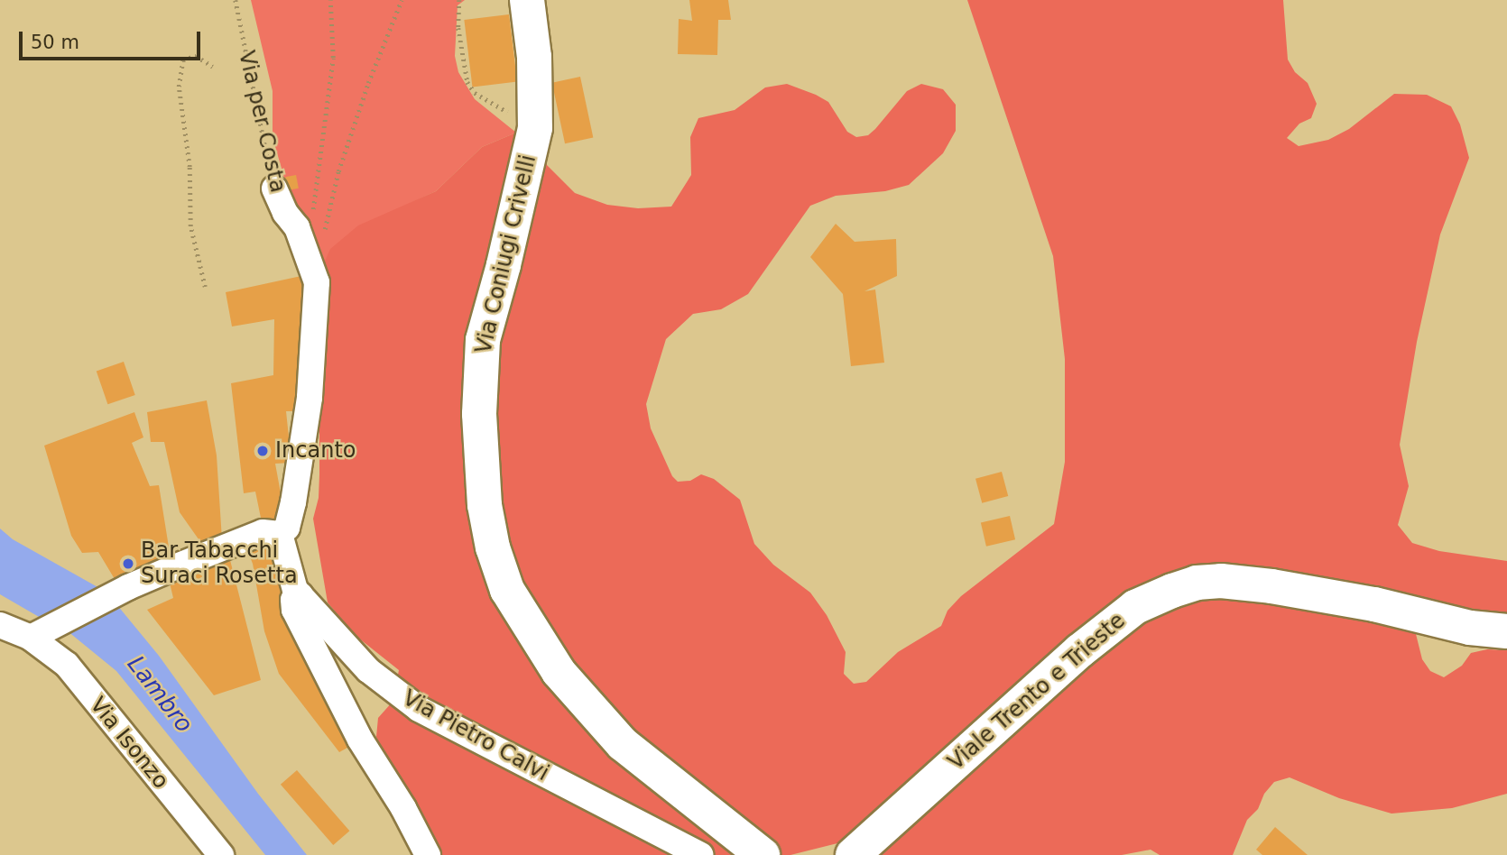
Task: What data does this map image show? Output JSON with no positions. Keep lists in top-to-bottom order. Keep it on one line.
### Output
{"streets":{"street":["Via per Costa","Via Coniugi Crivelli","Viale Trento e Trieste","Via Pietro Calvi","Via Isonzo"]},"crossings":[["Via per Costa","Via Pietro Calvi"]],"water":["Lambro"],"places":["Incanto","Bar Tabacchi Suraci Rosetta"],"scale_bar":"50 m"}
